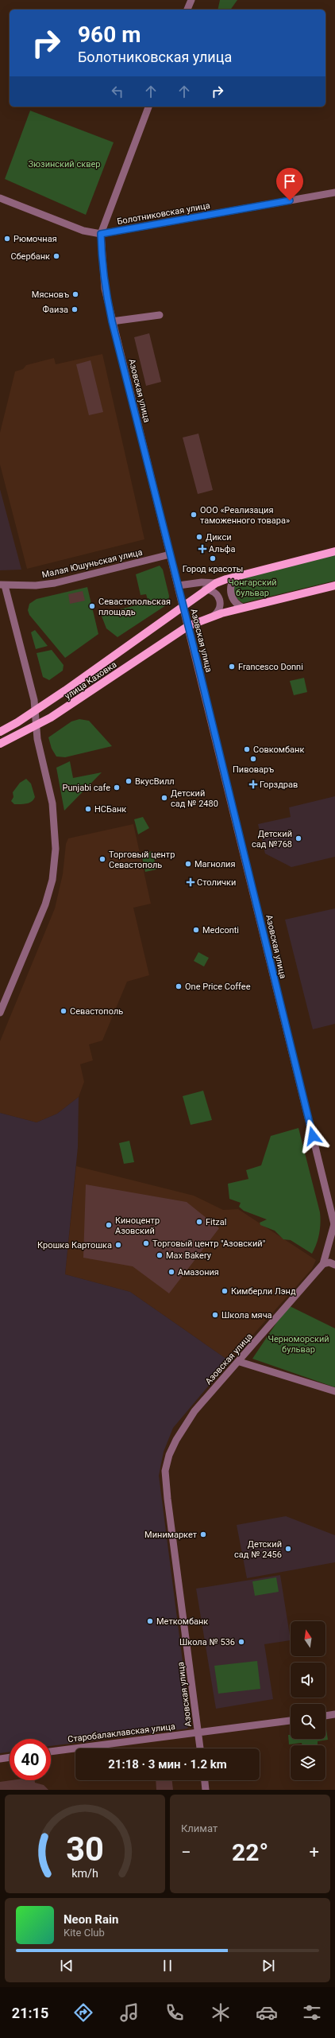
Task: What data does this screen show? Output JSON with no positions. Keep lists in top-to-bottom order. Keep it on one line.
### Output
{"streets":{"main road":["улица Каховка"],"street":["Болотниковская улица","Азовская улица","Малая Юшуньская улица","Старобалаклавская улица"]},"crossings":[["Болотниковская улица","Азовская улица"],["Азовская улица","Малая Юшуньская улица"],["Азовская улица","улица Каховка"],["Азовская улица","Старобалаклавская улица"]],"parks":["Зюзинский сквер","Чонгарский бульвар","Черноморский бульвар"],"places":{"other":["Рюмочная","Сбербанк","Мясновъ","Фаиза","ООО «Реализация таможенного товара»","Дикси","Город красоты","Севастопольская площадь","Francesco Donni","Совкомбанк","Пивоваръ","ВкусВилл","Punjabi cafe","Детский сад № 2480","НСБанк","Детский сад №768","Торговый центр Севастополь","Магнолия","Medconti","One Price Coffee","Севастополь","Fitzal","Киноцентр Азовский","Торговый центр \"Азовский\"","Крошка Картошка","Max Bakery","Амазония","Кимберли Лэнд","Школа мяча","Минимаркет","Детский сад № 2456","Меткомбанк","Школа № 536"],"health":["Альфа","Горздрав","Столички"]},"north":"top","page":{"turn":["960 m","Болотниковская улица"],"limit":"40","trip":"21:18 · 3 мин · 1.2 km","tile":"Климат","heat":["−","22°","+"],"song":["Neon Rain","Kite Club"],"tabs":"21:15","gauge":["30","km/h"]}}
